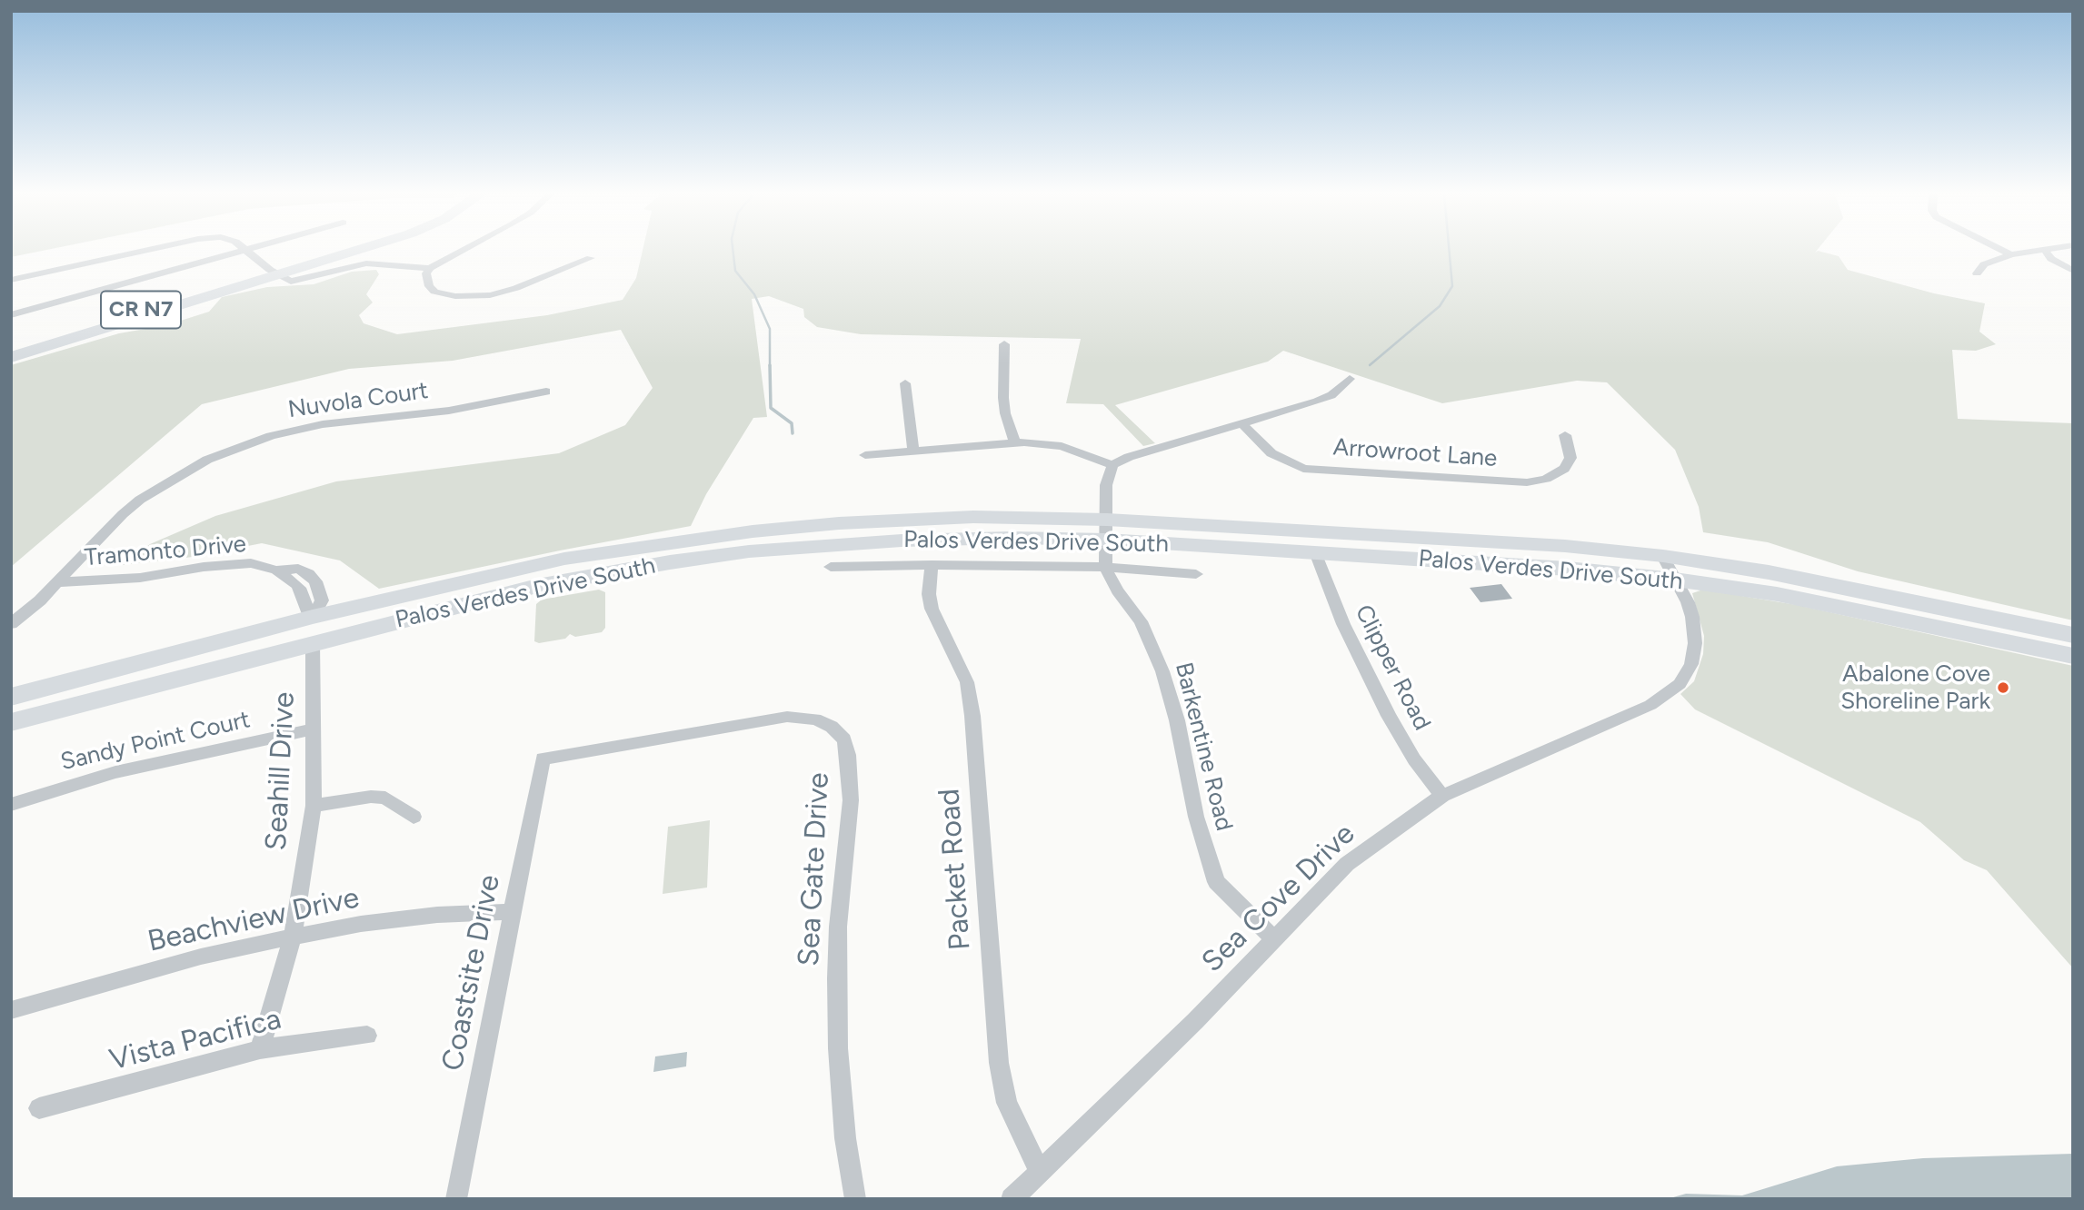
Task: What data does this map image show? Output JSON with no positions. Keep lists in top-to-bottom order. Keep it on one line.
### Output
{"streets":{"main road":["CR N7","Palos Verdes Drive South"],"street":["Nuvola Court","Arrowroot Lane","Tramonto Drive","Clipper Road","Sandy Point Court","Barkentine Road","Seahill Drive","Sea Gate Drive","Packet Road","Sea Cove Drive","Beachview Drive","Coastsite Drive","Vista Pacifica"]},"crossings":[["Nuvola Court","Tramonto Drive"],["Palos Verdes Drive South","Tramonto Drive"],["Palos Verdes Drive South","Clipper Road"],["Palos Verdes Drive South","Barkentine Road"],["Palos Verdes Drive South","Seahill Drive"],["Palos Verdes Drive South","Packet Road"],["Palos Verdes Drive South","Sea Cove Drive"],["Clipper Road","Sea Cove Drive"],["Sandy Point Court","Seahill Drive"],["Barkentine Road","Sea Cove Drive"],["Seahill Drive","Beachview Drive"],["Seahill Drive","Vista Pacifica"],["Sea Gate Drive","Coastsite Drive"],["Packet Road","Sea Cove Drive"],["Beachview Drive","Coastsite Drive"]],"places":["Abalone Cove Shoreline Park"]}
